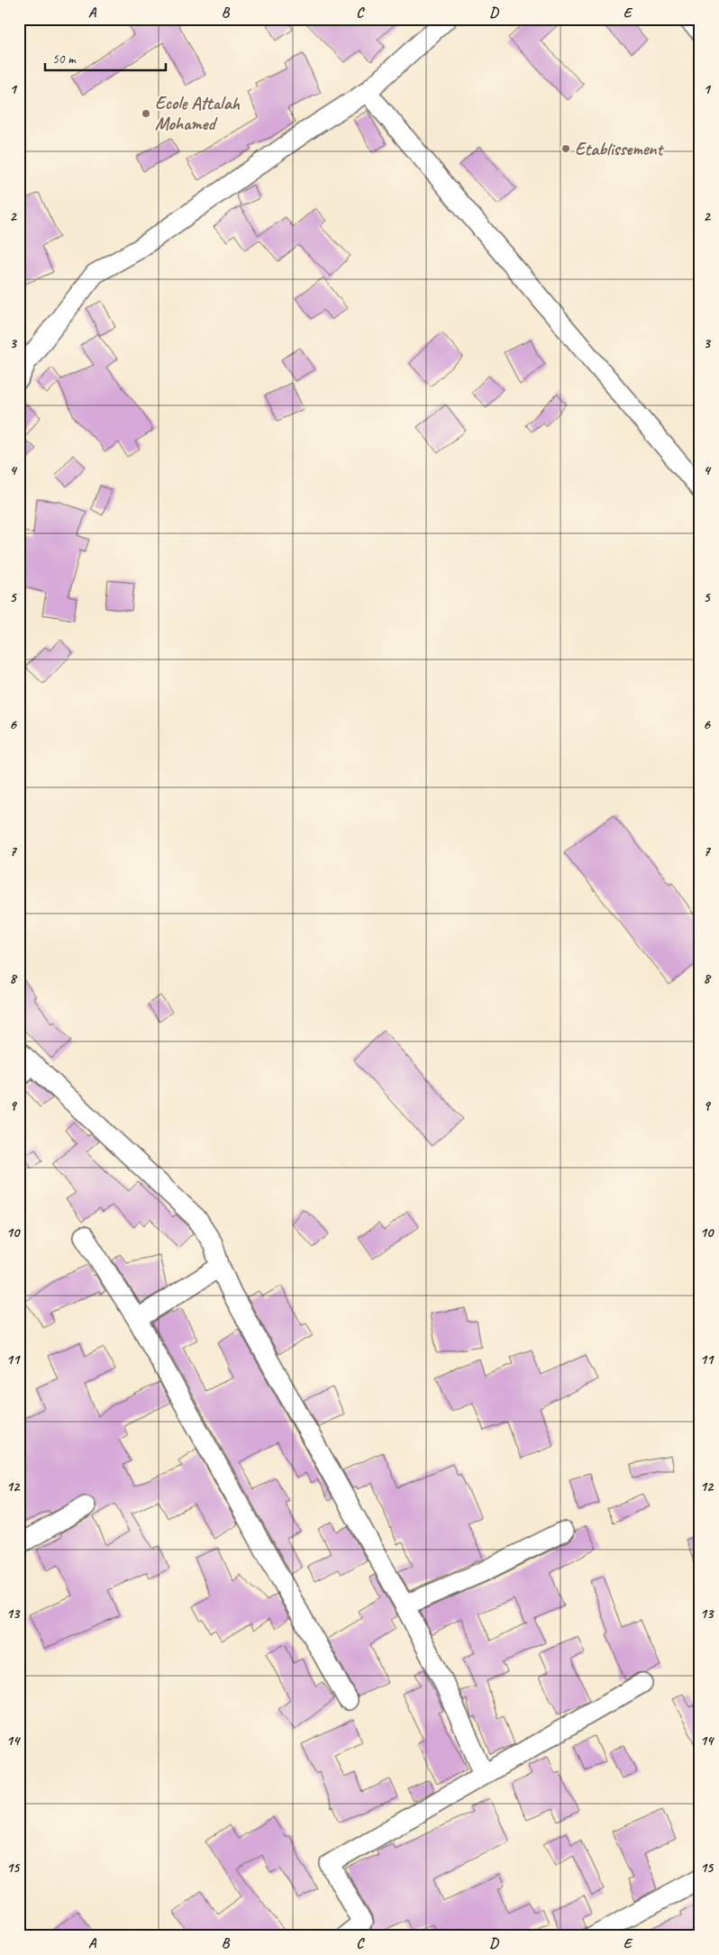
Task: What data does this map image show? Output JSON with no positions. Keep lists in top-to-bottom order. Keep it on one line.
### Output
{"places":["Ecole Attalah Mohamed","Etablissement"],"scale_bar":"50 m","grid":{"columns":["A","B","C","D","E"],"rows":["1","2","3","4","5","6","7","8","9","10","11","12","13","14","15"]}}
